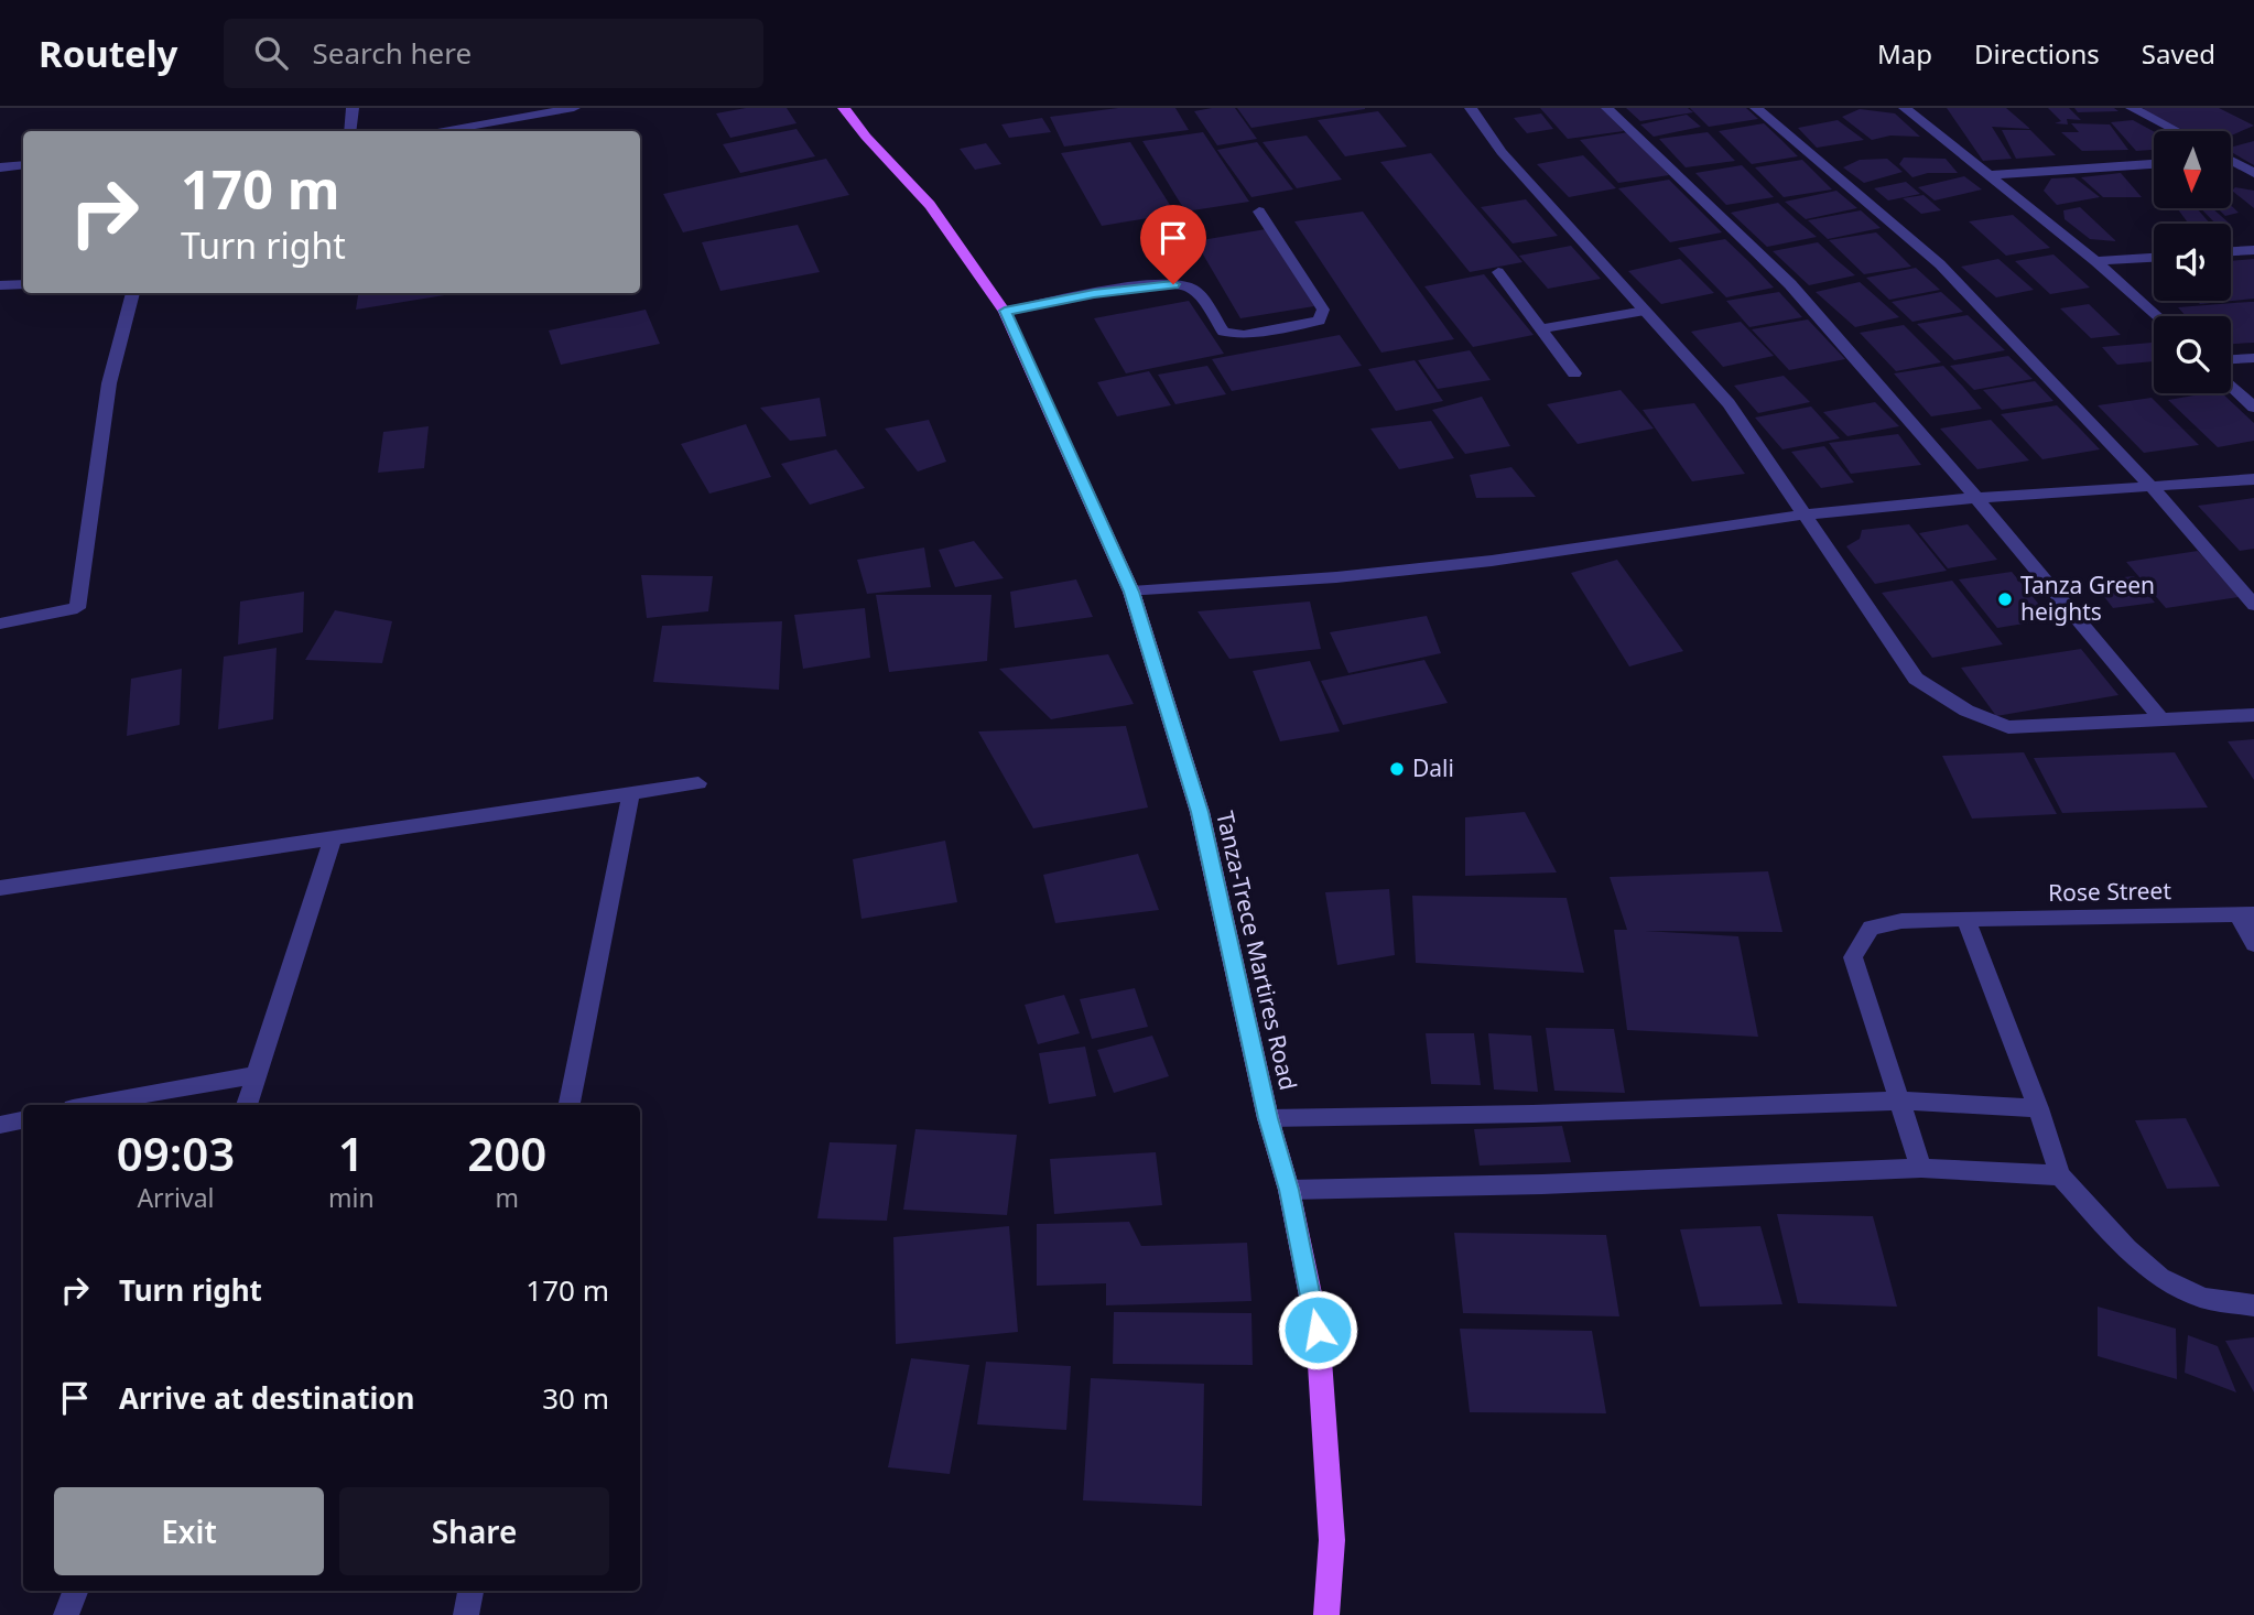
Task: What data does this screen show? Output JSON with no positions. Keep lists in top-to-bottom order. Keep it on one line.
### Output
{"streets":{"main road":["Tanza-Trece Martires Road"],"street":["Rose Street"]},"places":["Tanza Green heights","Dali"],"north":"bottom","page":{"header":"Routely","search":"Search here","nav":["Map","Directions","Saved"],"turn":["170 m","Turn right"],"eta":["09:03","Arrival","1","min","200","m"],"list":[{"name":"Turn right","value":"170 m"},{"name":"Arrive at destination","value":"30 m"}],"buttons":["Exit","Share"]}}
